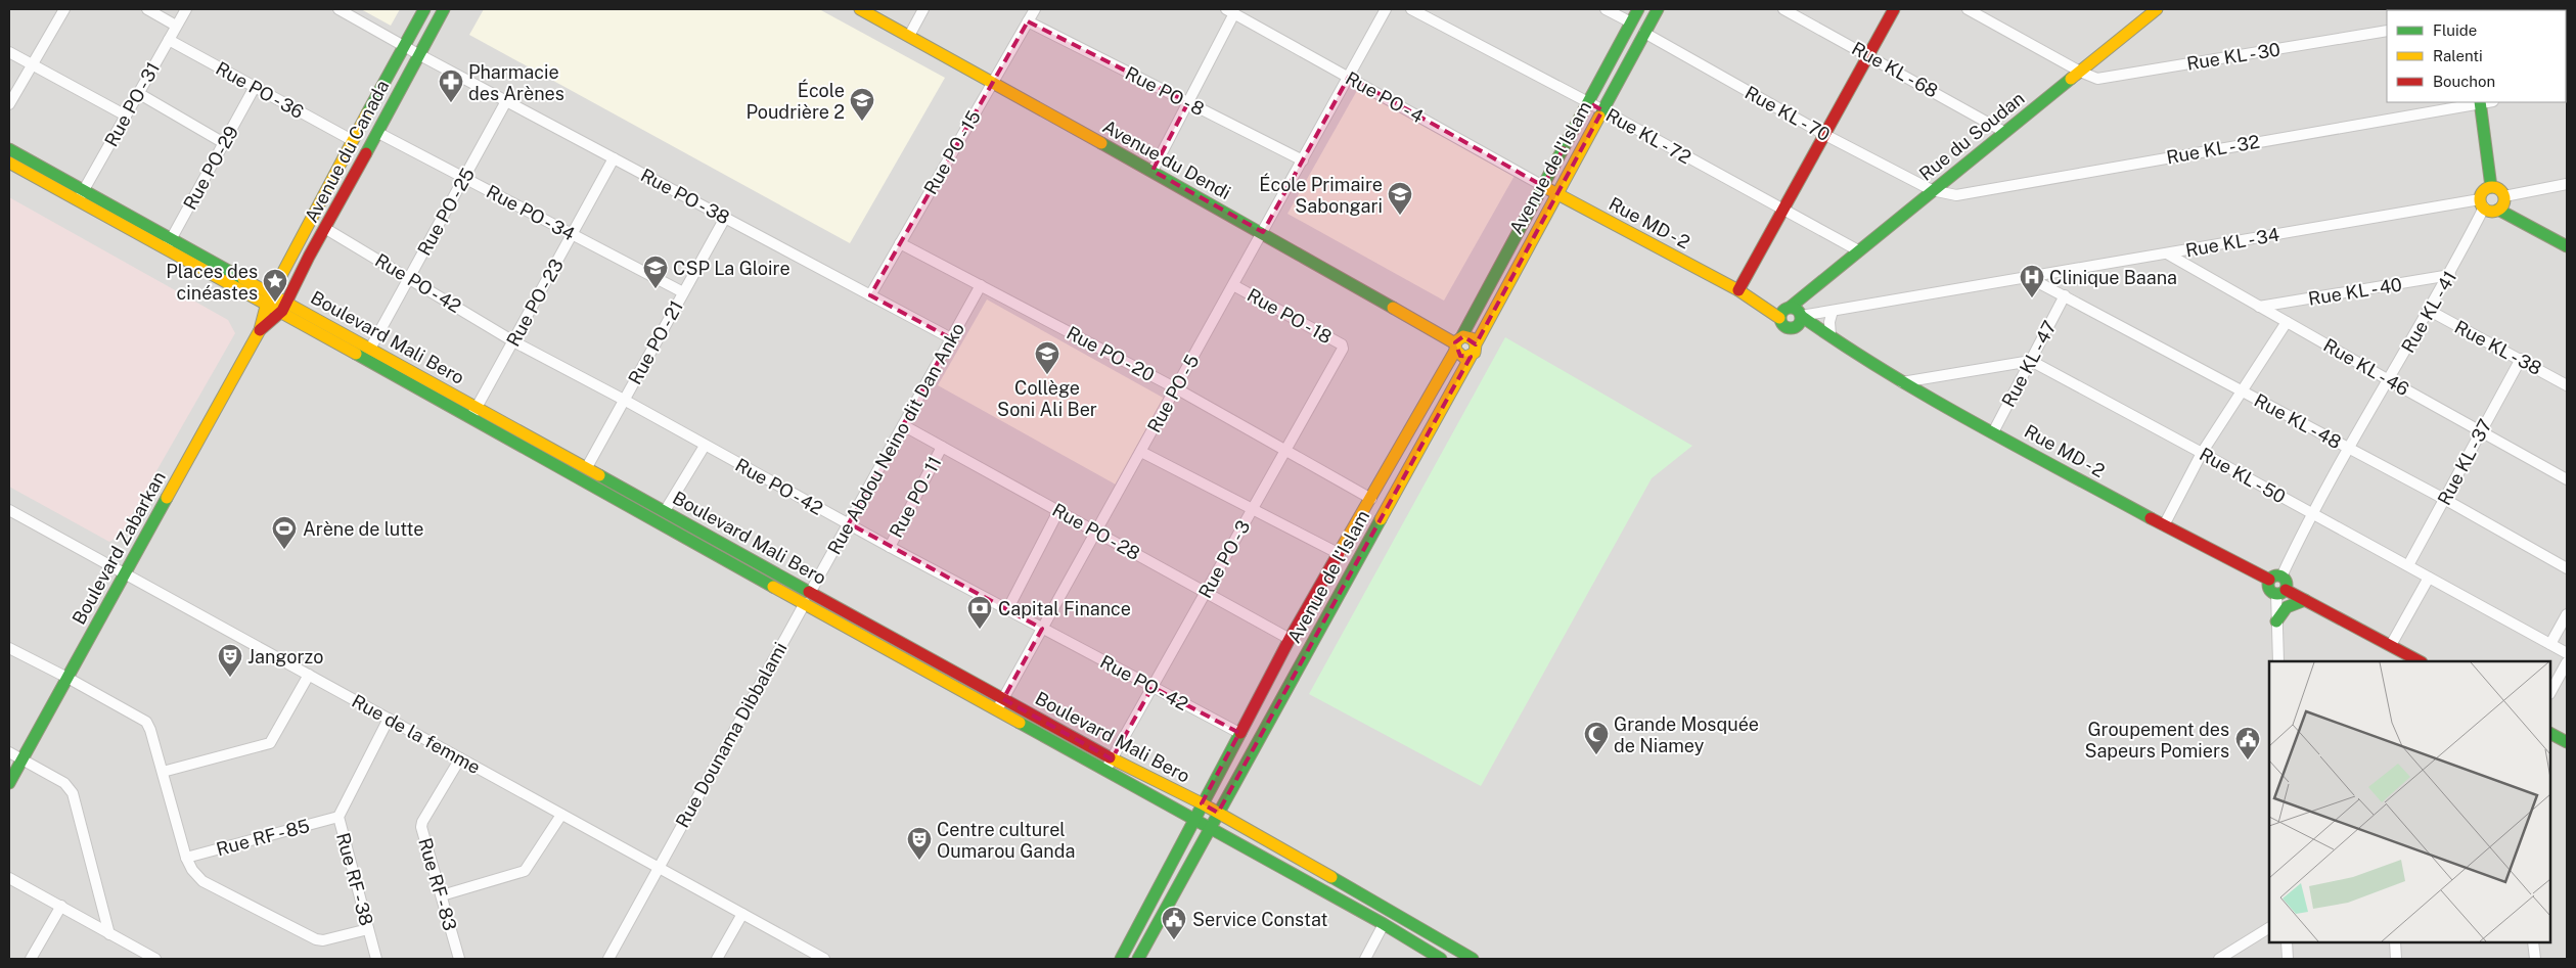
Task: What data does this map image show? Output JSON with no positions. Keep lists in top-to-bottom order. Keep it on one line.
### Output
{"streets":{"main road":["Rue du Soudan","Avenue du Canada","Avenue du Dendi","Avenue de l'Islam","Rue MD - 2","Boulevard Mali Bero","Boulevard Zabarkan"],"street":["Rue KL - 30","Rue KL - 68","Rue PO - 36","Rue PO - 8","Rue PO - 4","Rue PO - 31","Rue KL - 70","Rue KL - 72","Rue KL - 32","Rue PO - 15","Rue PO-29","Rue PO - 38","Rue PO - 25","Rue PO - 34","Rue KL - 34","Rue PO - 42","Rue KL - 40","Rue PO - 23","Rue KL - 41","Rue PO - 18","Rue PO - 21","Rue KL - 38","Rue PO - 20","Rue KL - 47","Rue KL - 46","Rue PO - 5","Rue KL - 48","Rue Abdou Neino dit Dan Anko","Rue KL - 37","Rue KL - 50","Rue PO - 11","Rue PO - 28","Rue PO - 3","Rue de la femme","Rue Dounama Dibbalami","Rue RF - 85","Rue RF - 38","Rue RF - 83"]},"crossings":[["Rue KL - 30","Rue du Soudan"],["Rue KL - 68","Rue du Soudan"],["Rue PO - 36","Rue PO - 31"],["Rue PO - 36","Avenue du Canada"],["Rue PO - 36","Rue PO-29"],["Rue PO - 8","Rue PO - 15"],["Rue PO - 8","Rue PO - 5"],["Rue PO - 4","Avenue de l'Islam"],["Rue PO - 4","Rue MD - 2"],["Rue PO - 4","Rue PO - 5"],["Rue PO - 31","Boulevard Mali Bero"],["Rue KL - 70","Rue du Soudan"],["Rue KL - 70","Rue KL - 32"],["Rue KL - 70","Avenue de l'Islam"],["Rue KL - 72","Rue du Soudan"],["Rue KL - 72","Avenue de l'Islam"],["Rue du Soudan","Rue KL - 32"],["Rue du Soudan","Rue MD - 2"],["Rue du Soudan","Rue KL - 34"],["Avenue du Canada","Rue PO - 38"],["Avenue du Canada","Rue PO - 34"],["Avenue du Canada","Rue PO - 42"],["Avenue du Canada","Boulevard Mali Bero"],["Avenue du Canada","Boulevard Zabarkan"],["Rue PO - 15","Avenue du Dendi"],["Rue PO - 15","Rue PO - 38"],["Rue PO - 15","Rue PO - 20"],["Avenue du Dendi","Avenue de l'Islam"],["Avenue du Dendi","Rue PO - 5"],["Rue PO-29","Boulevard Mali Bero"],["Avenue de l'Islam","Rue MD - 2"],["Avenue de l'Islam","Rue PO - 42"],["Avenue de l'Islam","Boulevard Mali Bero"],["Avenue de l'Islam","Rue PO - 20"],["Avenue de l'Islam","Rue PO - 28"],["Rue PO - 38","Rue PO - 25"],["Rue PO - 38","Rue PO - 23"],["Rue PO - 38","Rue PO - 21"],["Rue PO - 38","Rue Abdou Neino dit Dan Anko"],["Rue PO - 25","Rue PO - 34"],["Rue PO - 25","Rue PO - 42"],["Rue PO - 25","Boulevard Mali Bero"],["Rue PO - 34","Rue PO - 23"],["Rue PO - 34","Rue PO - 21"],["Rue MD - 2","Rue KL - 34"],["Rue MD - 2","Rue KL - 41"],["Rue MD - 2","Rue KL - 47"],["Rue KL - 34","Rue KL - 41"],["Rue KL - 34","Rue KL - 46"],["Rue KL - 34","Rue KL - 48"],["Rue PO - 42","Rue PO - 23"],["Rue PO - 42","Rue PO - 21"],["Rue PO - 42","Rue PO - 5"],["Rue PO - 42","Rue Abdou Neino dit Dan Anko"],["Rue PO - 42","Rue PO - 11"],["Rue PO - 42","Rue PO - 3"],["Rue KL - 40","Rue KL - 41"],["Rue KL - 40","Rue KL - 46"],["Rue PO - 23","Boulevard Mali Bero"],["Rue KL - 41","Rue KL - 38"],["Rue KL - 41","Rue KL - 46"],["Rue KL - 41","Rue KL - 48"],["Rue KL - 41","Rue KL - 50"],["Rue PO - 18","Rue PO - 5"],["Rue PO - 18","Rue PO - 3"],["Boulevard Mali Bero","Rue PO - 21"],["Boulevard Mali Bero","Rue PO - 5"],["Boulevard Mali Bero","Rue Abdou Neino dit Dan Anko"],["Boulevard Mali Bero","Boulevard Zabarkan"],["Boulevard Mali Bero","Rue PO - 3"],["Boulevard Mali Bero","Rue Dounama Dibbalami"],["Rue KL - 38","Rue KL - 37"],["Rue PO - 20","Rue PO - 5"],["Rue PO - 20","Rue Abdou Neino dit Dan Anko"],["Rue PO - 20","Rue PO - 3"],["Rue KL - 47","Rue KL - 48"],["Rue KL - 47","Rue KL - 50"],["Rue KL - 46","Rue KL - 37"],["Rue PO - 5","Rue PO - 28"],["Rue KL - 48","Rue KL - 37"],["Rue Abdou Neino dit Dan Anko","Rue PO - 28"],["Rue Abdou Neino dit Dan Anko","Rue Dounama Dibbalami"],["Rue KL - 37","Rue KL - 50"],["Rue PO - 11","Rue PO - 28"],["Rue PO - 28","Rue PO - 3"],["Boulevard Zabarkan","Rue de la femme"],["Rue de la femme","Rue Dounama Dibbalami"],["Rue de la femme","Rue RF - 38"],["Rue de la femme","Rue RF - 83"],["Rue RF - 85","Rue RF - 38"]],"places":{"pharmacy":["Pharmacie des Arènes"],"school or university":["École Poudrière 2","École Primaire Sabongari","CSP La Gloire","Collège Soni Ali Ber"],"hospital":["Clinique Baana"],"place":["Places des cinéastes"],"sports":["Arène de lutte"],"bank":["Capital Finance"],"theatre":["Jangorzo","Centre culturel Oumarou Ganda"],"mosque":["Grande Mosquée de Niamey"],"public building":["Groupement des Sapeurs Pomiers","Service Constat"]},"legend":["Fluide","Ralenti","Bouchon"]}
